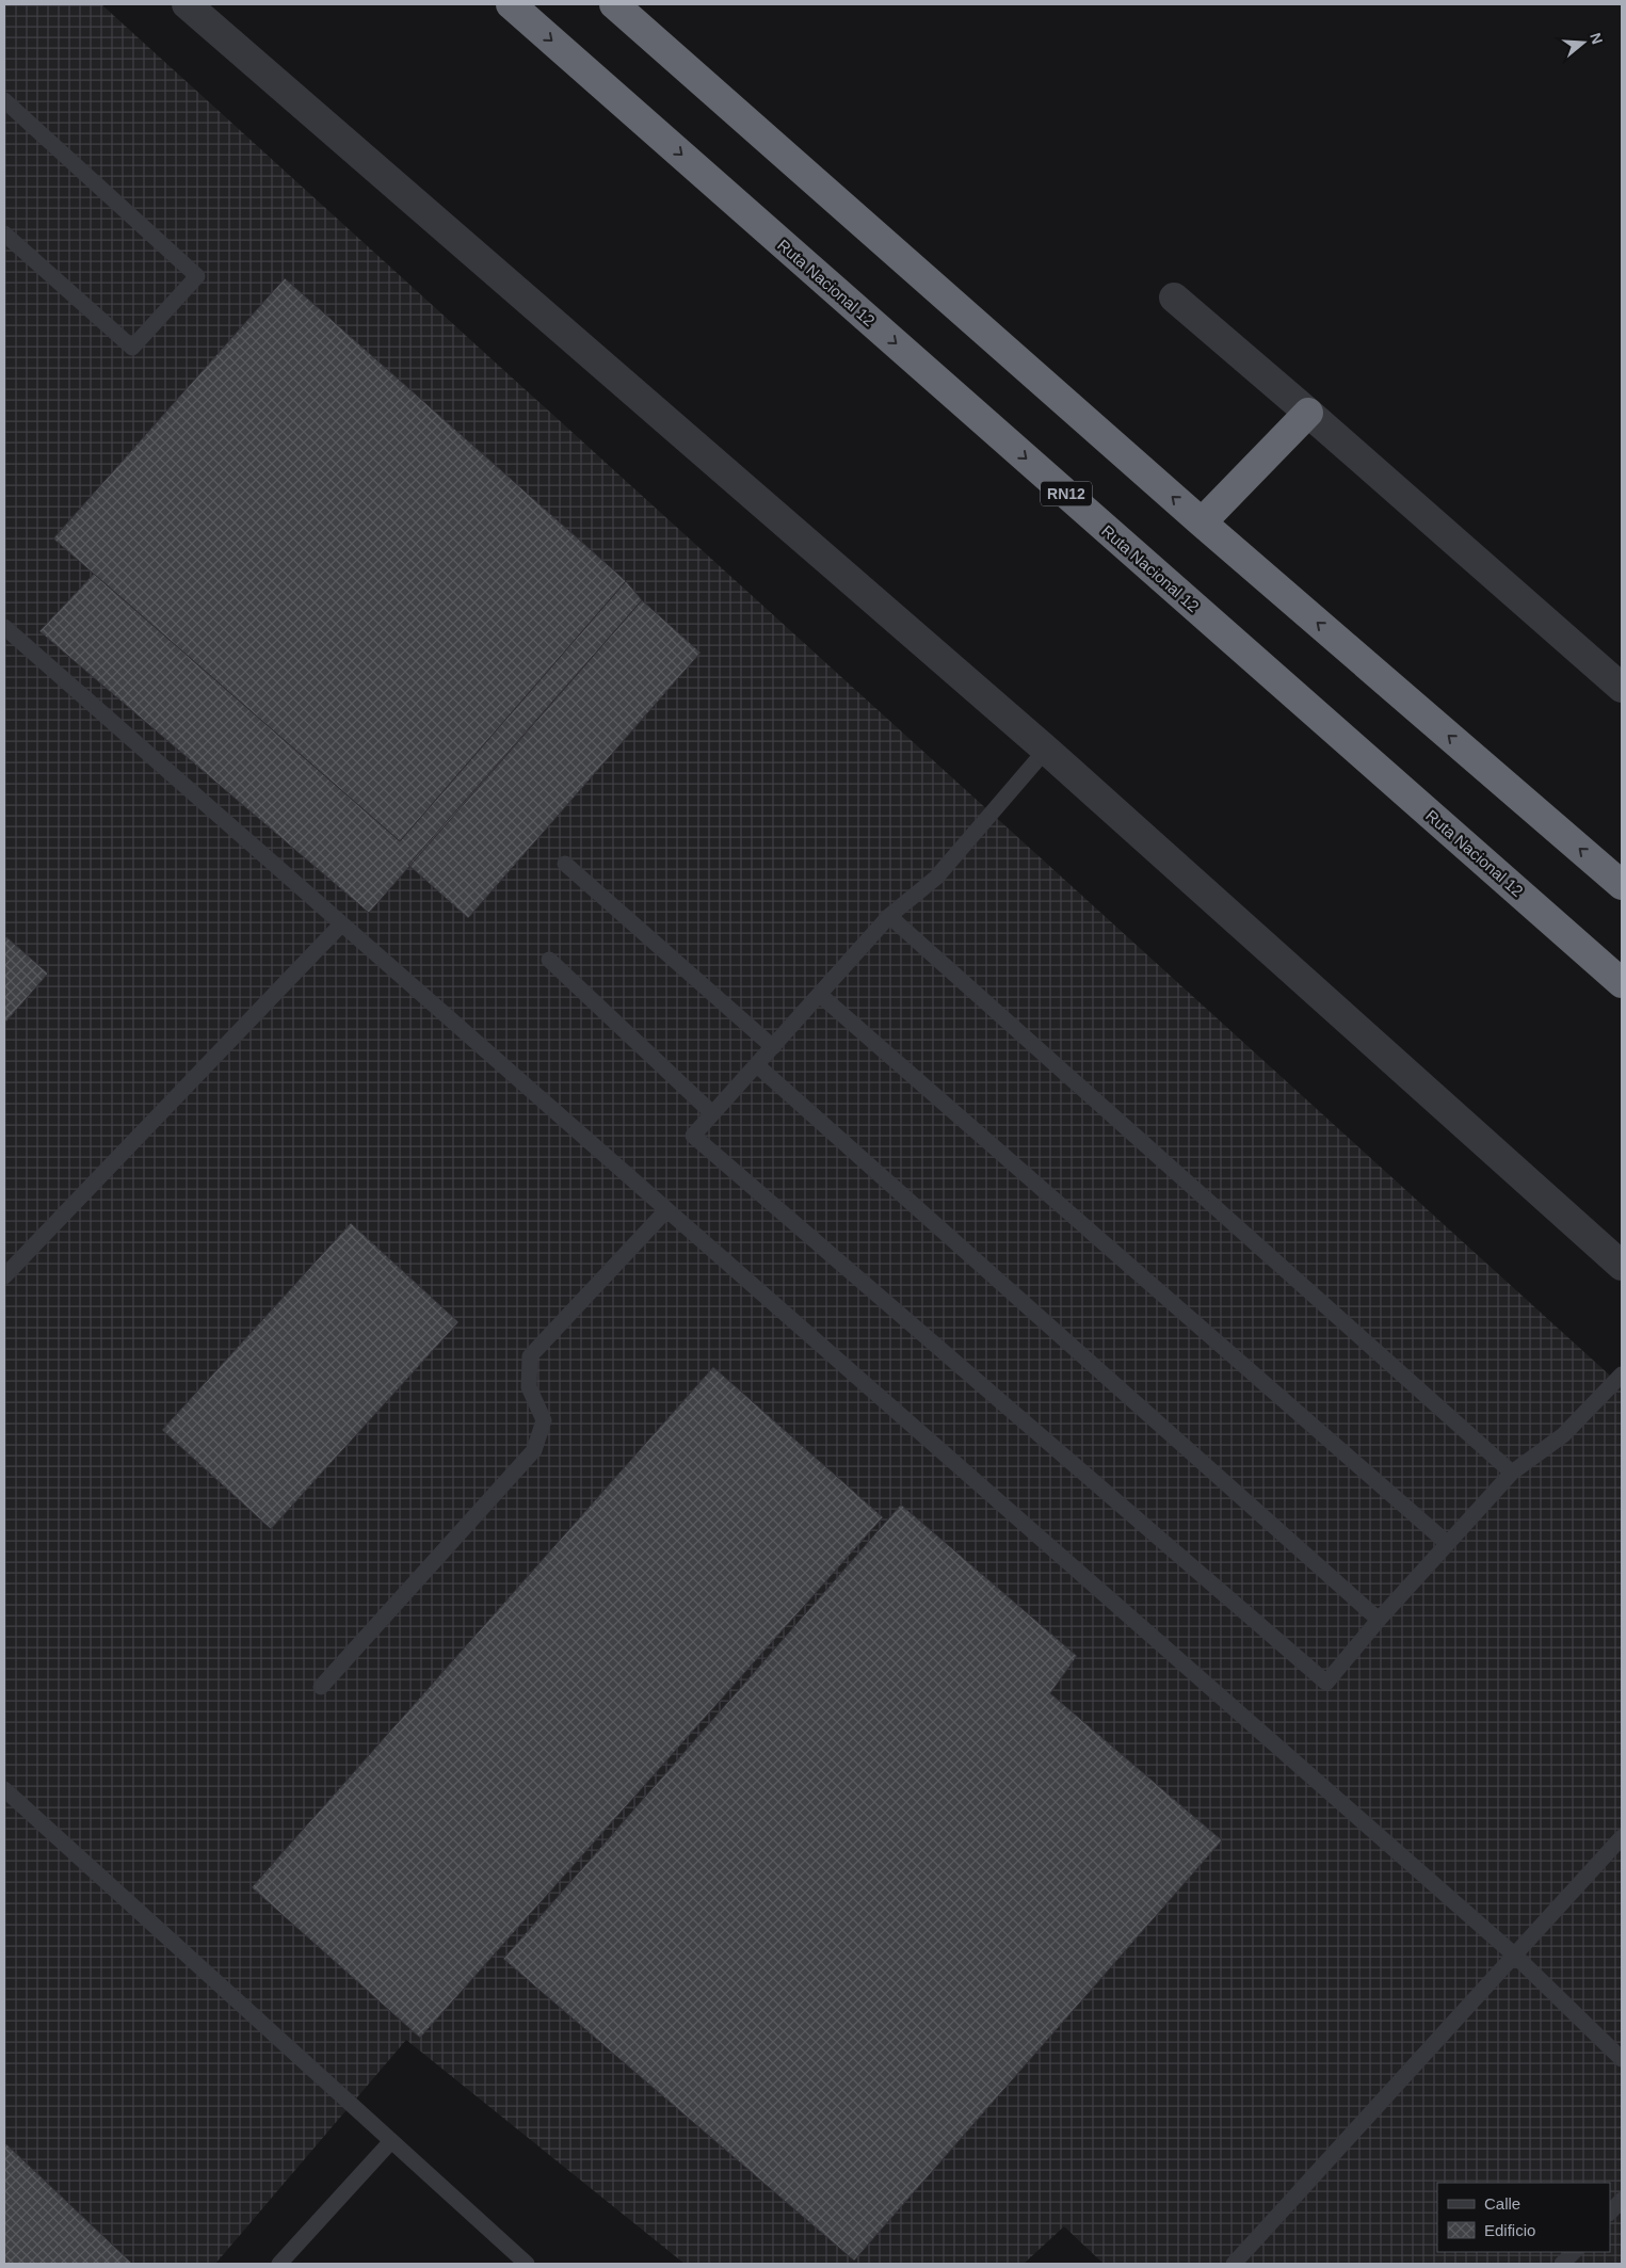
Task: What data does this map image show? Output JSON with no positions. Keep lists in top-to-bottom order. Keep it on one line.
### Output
{"streets":{"highway":["Ruta Nacional 12","RN12"]},"legend":["Calle","Edificio"],"north":"right"}
